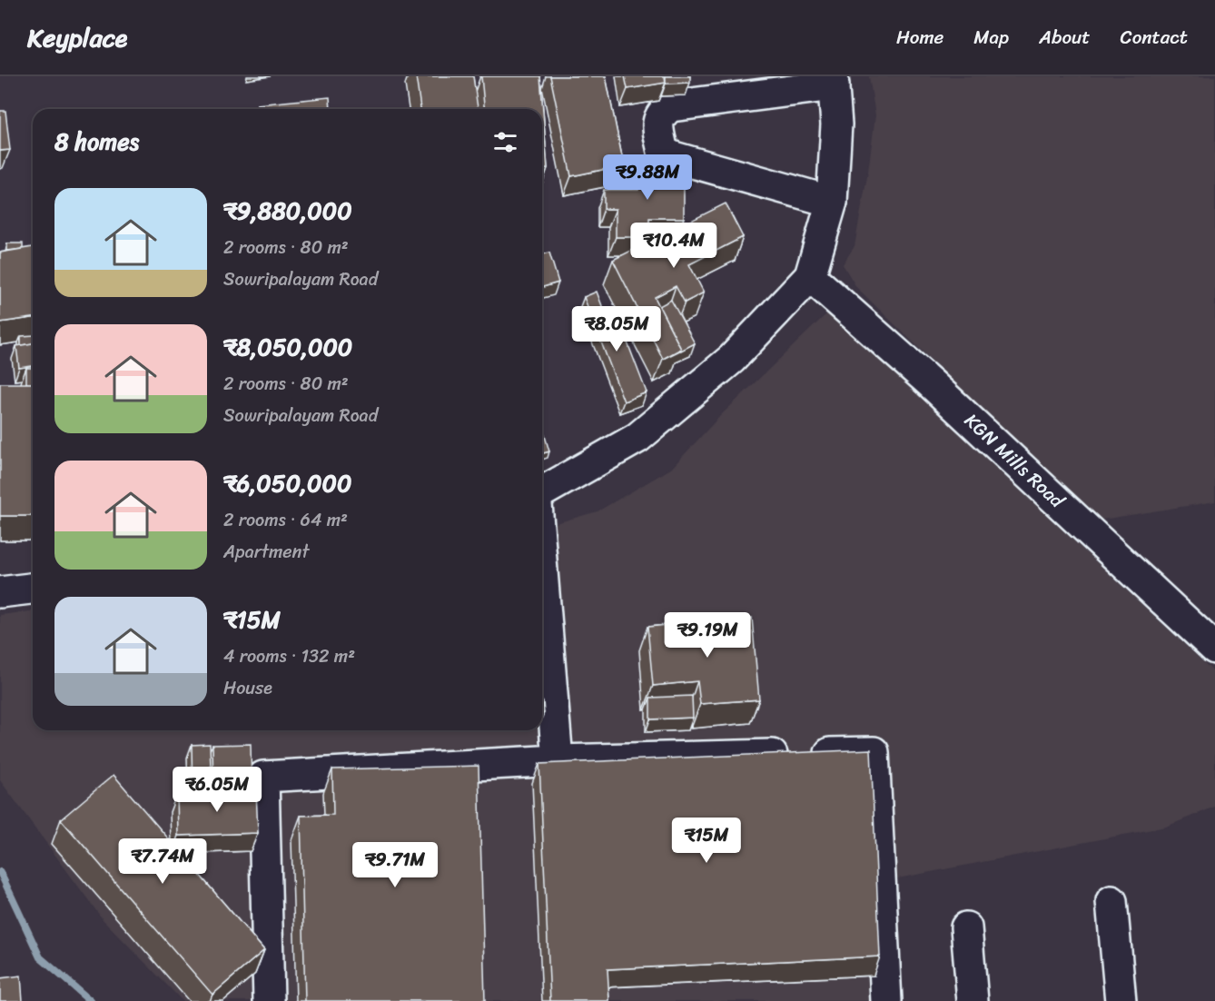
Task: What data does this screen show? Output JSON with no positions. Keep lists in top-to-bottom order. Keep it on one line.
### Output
{"streets":{"street":["KGN Mills Road"]},"page":{"header":"Keyplace","nav":["Home","Map","About","Contact"],"heading":"8 homes","price":["₹9.88M","₹10.4M","₹8.05M","₹9.19M","₹6.05M","₹15M","₹7.74M","₹9.71M"],"list":[{"name":"₹9,880,000","note":"2 rooms · 80 m² · Sowripalayam Road"},{"name":"₹8,050,000","note":"2 rooms · 80 m² · Sowripalayam Road"},{"name":"₹6,050,000","note":"2 rooms · 64 m² · Apartment"},{"name":"₹15M","note":"4 rooms · 132 m² · House"}]}}
